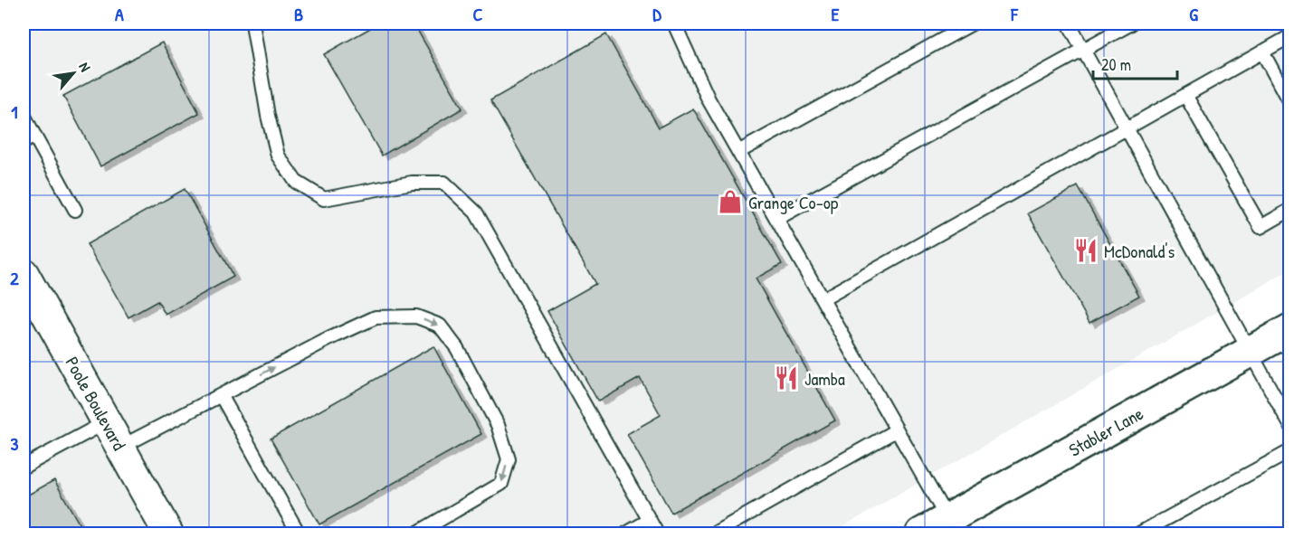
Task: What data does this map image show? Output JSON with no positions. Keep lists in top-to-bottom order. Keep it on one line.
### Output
{"streets":{"main road":["Stabler Lane"],"street":["Poole Boulevard"]},"places":{"shop":["Grange Co-op"],"restaurant":["McDonald's","Jamba"]},"scale_bar":"20 m","north":"top right","grid":{"columns":["A","B","C","D","E","F","G"],"rows":["1","2","3"]}}
